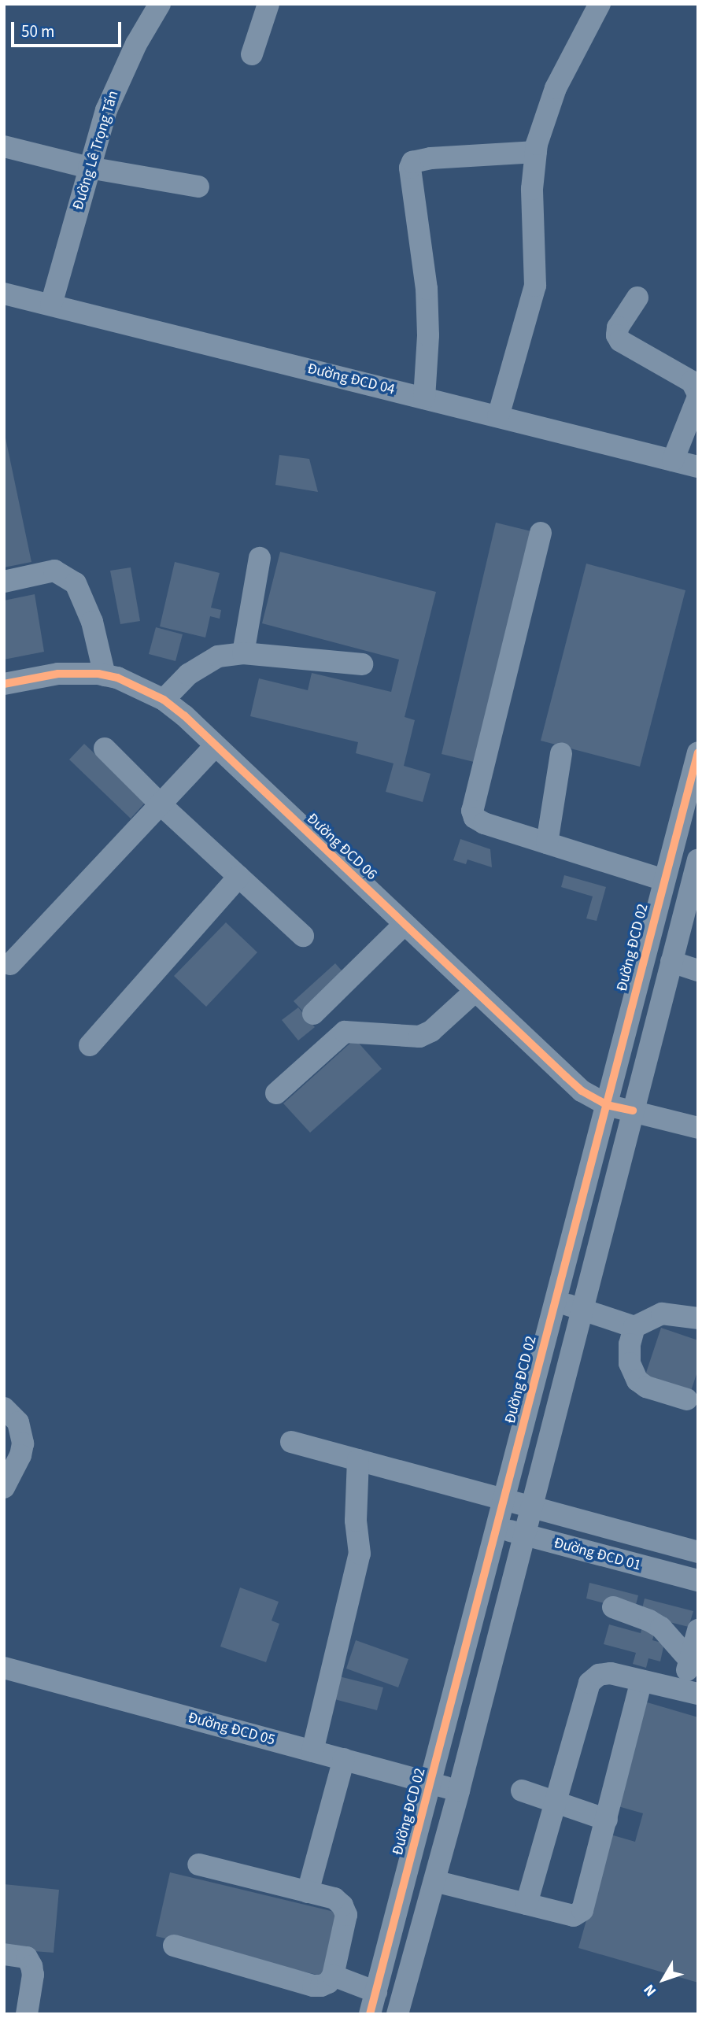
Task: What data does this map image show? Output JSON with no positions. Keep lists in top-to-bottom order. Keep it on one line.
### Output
{"streets":{"street":["Đường Lê Trọng Tấn","Đường ĐCD 04","Đường ĐCD 06","Đường ĐCD 02","Đường ĐCD 01","Đường ĐCD 05"]},"crossings":[["Đường Lê Trọng Tấn","Đường ĐCD 04"],["Đường ĐCD 06","Đường ĐCD 02"],["Đường ĐCD 02","Đường ĐCD 01"],["Đường ĐCD 02","Đường ĐCD 05"]],"scale_bar":"50 m","north":"bottom left"}
